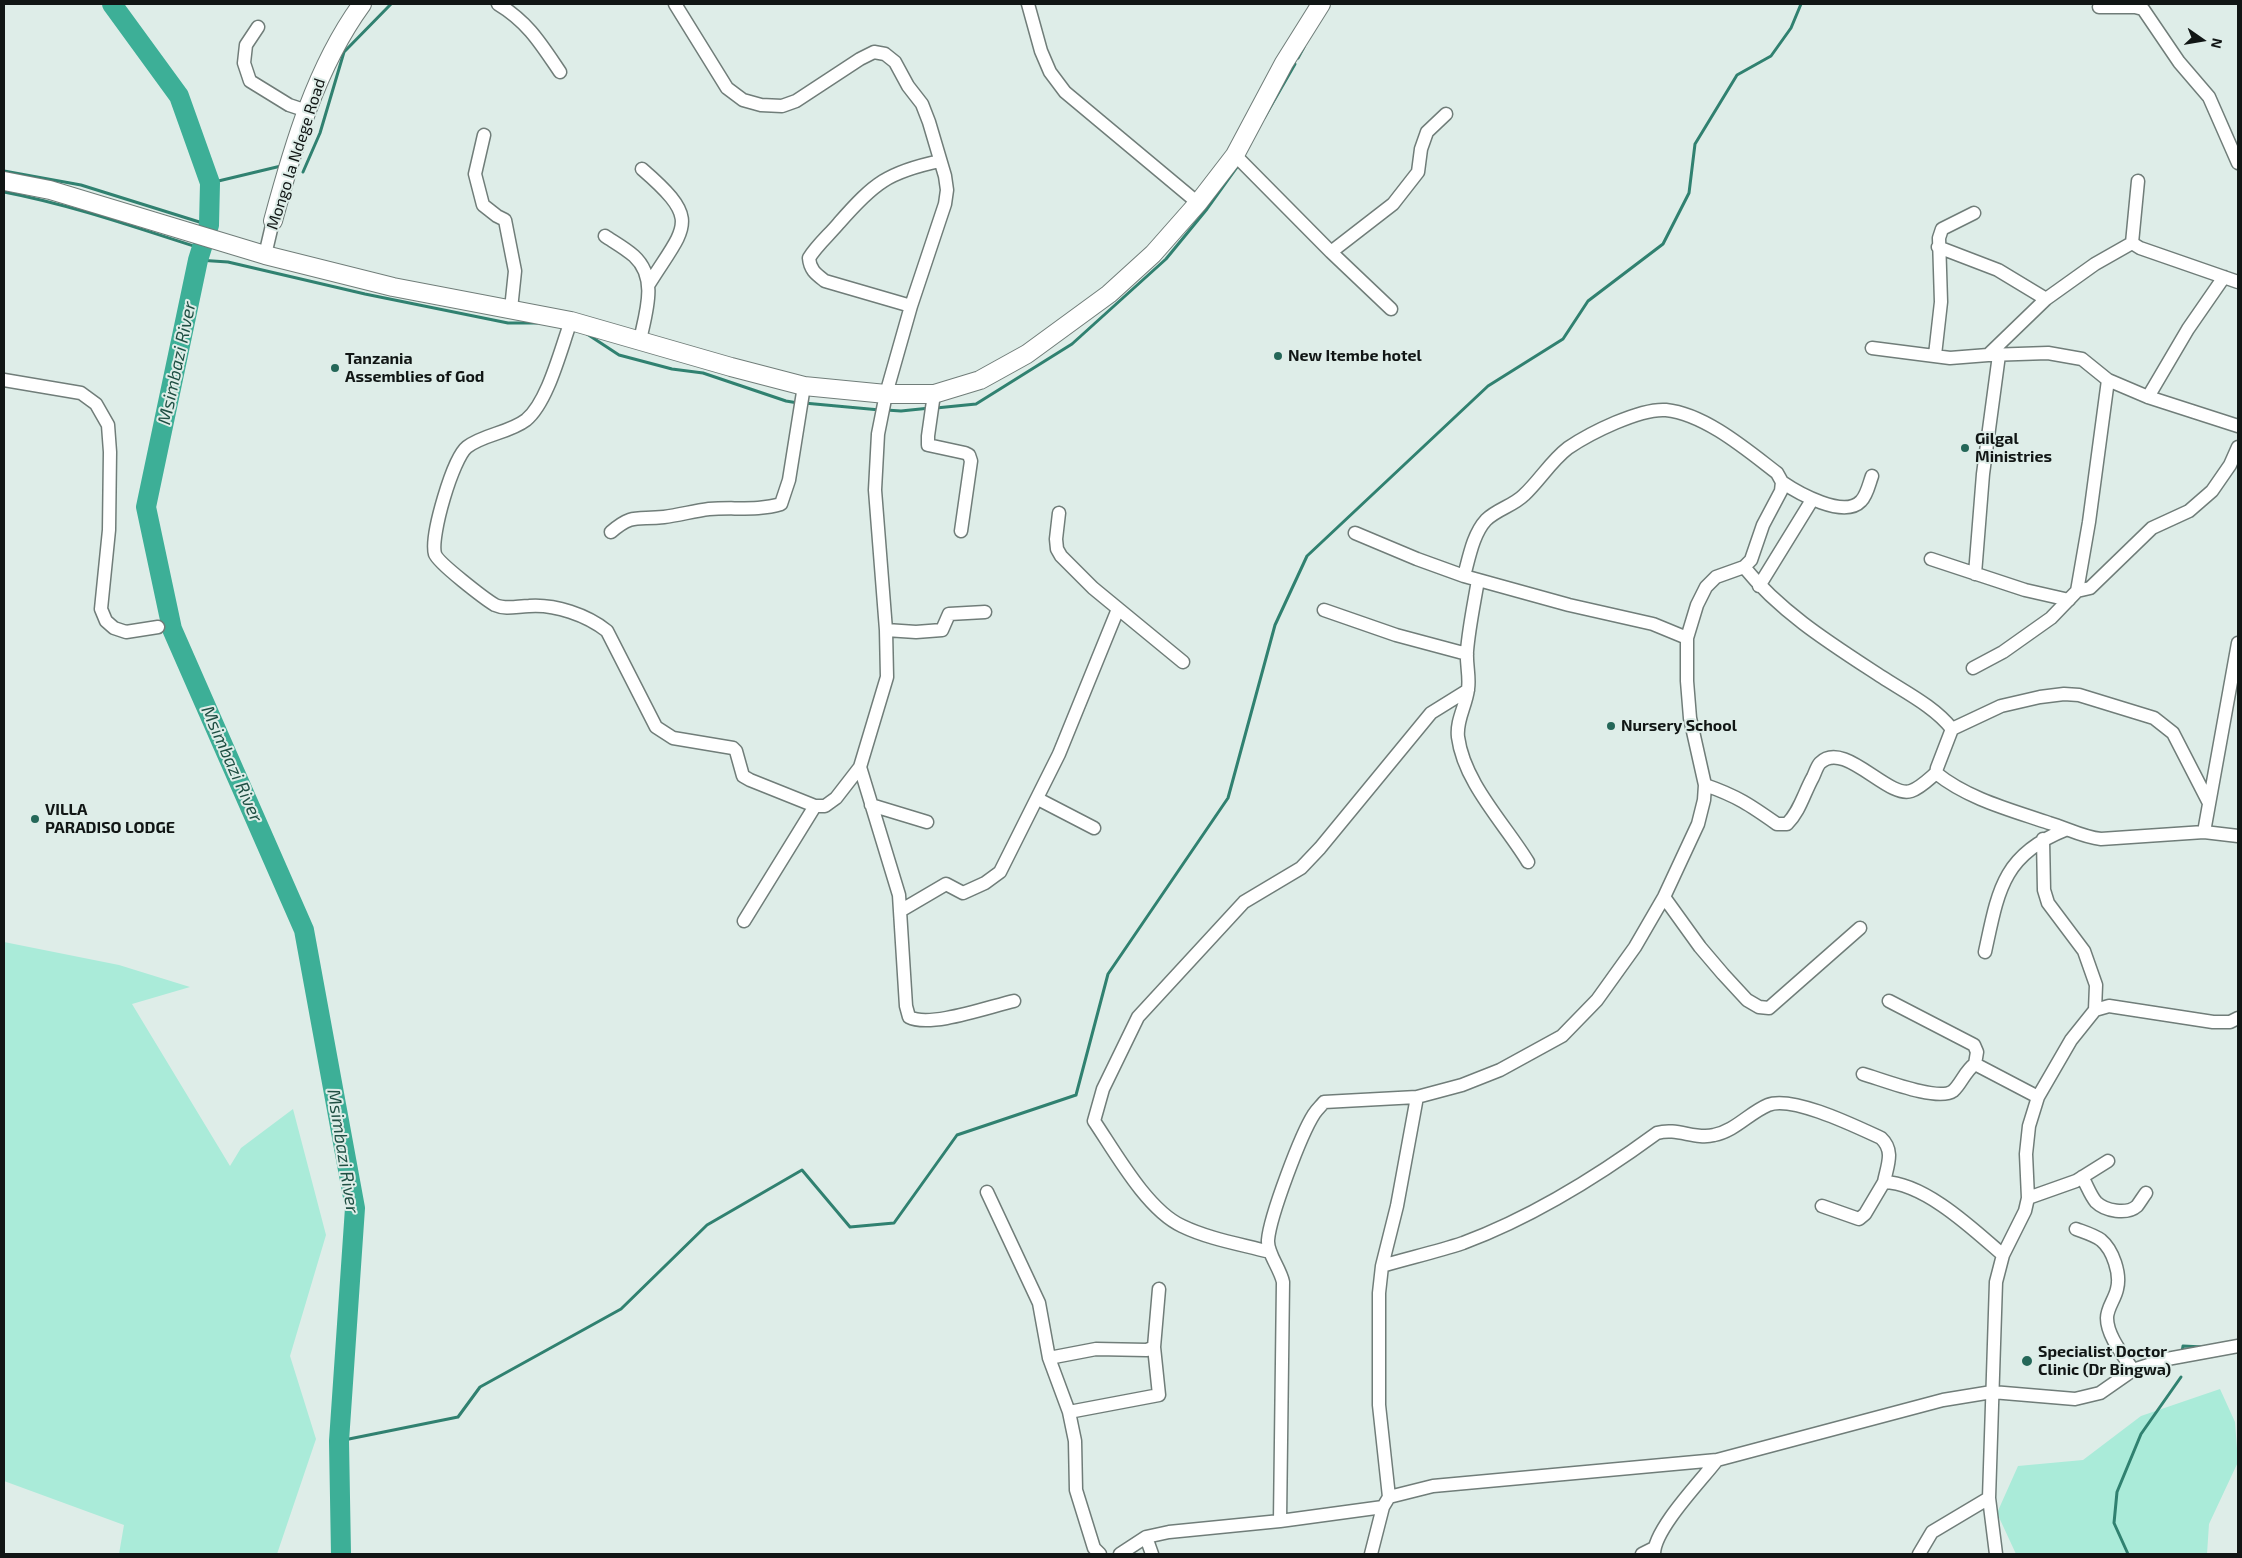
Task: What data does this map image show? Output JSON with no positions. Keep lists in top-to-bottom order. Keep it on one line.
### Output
{"streets":{"main road":["Mongo la Ndege Road"]},"water":["Msimbazi River"],"places":["New Itembe hotel","Tanzania Assemblies of God","Gilgal Ministries","Nursery School","VILLA PARADISO LODGE","Specialist Doctor Clinic (Dr Bingwa)"],"north":"right"}
